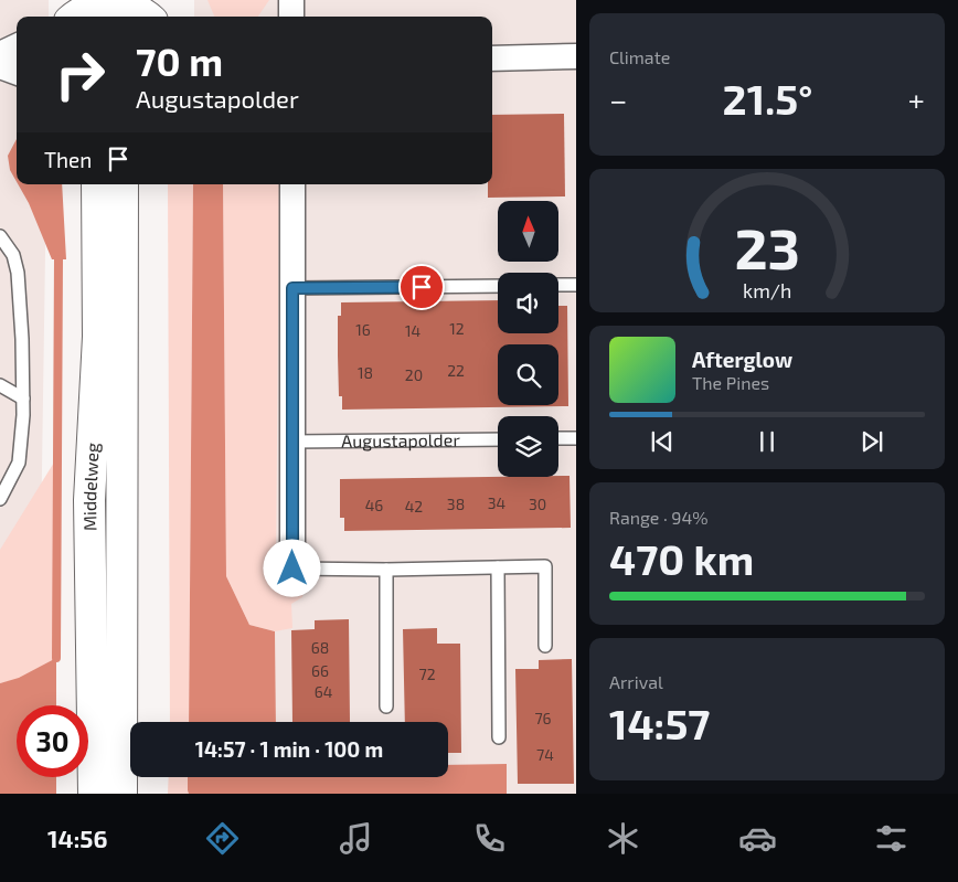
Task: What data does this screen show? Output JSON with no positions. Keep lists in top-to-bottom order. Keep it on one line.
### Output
{"streets":{"main road":["Middelweg"],"lane":["Augustapolder"]},"house_numbers":["12","16","14","22","18","20","34","38","30","46","42","68","66","72","64","76","74"],"north":"top","page":{"tile":["Climate",["Range · 94%","470 km"],["Arrival","14:57"]],"turn":["70 m","Augustapolder"],"heat":["−","21.5°","+"],"then":"Then","song":["Afterglow","The Pines"],"limit":"30","trip":"14:57 · 1 min · 100 m","tabs":"14:56","gauge":["23","km/h"]}}
